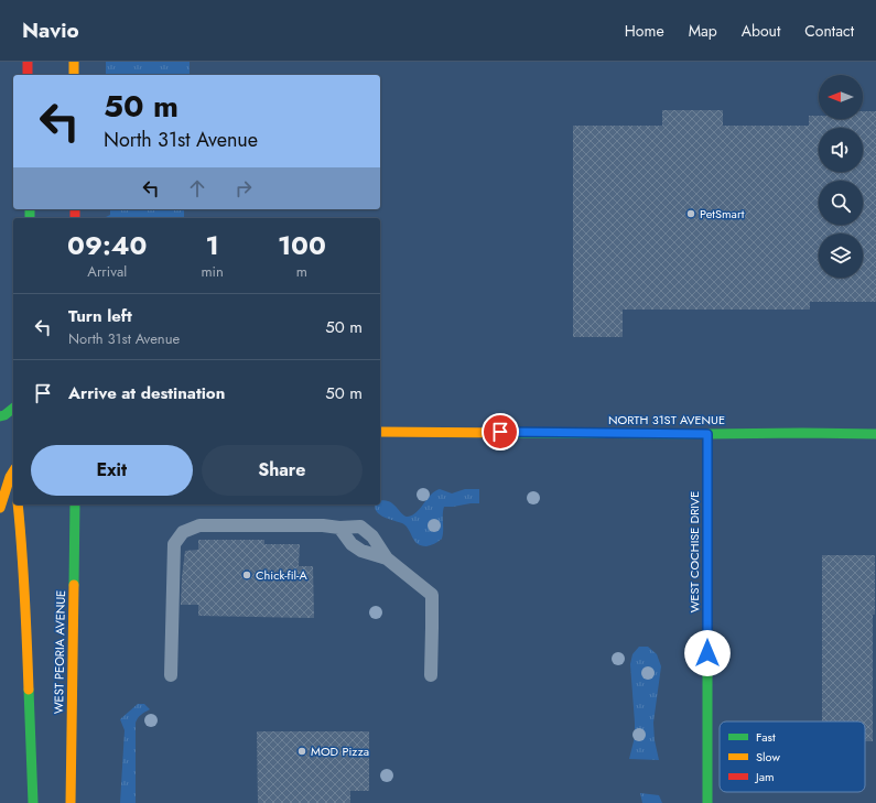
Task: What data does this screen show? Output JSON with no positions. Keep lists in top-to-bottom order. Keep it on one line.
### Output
{"streets":{"street":["NORTH 31ST AVENUE","WEST COCHISE DRIVE","WEST PEORIA AVENUE"]},"crossings":[["NORTH 31ST AVENUE","WEST COCHISE DRIVE"]],"places":["PetSmart","Chick-fil-A","MOD Pizza"],"legend":["Fast","Slow","Jam"],"north":"left","page":{"header":"Navio","nav":["Home","Map","About","Contact"],"turn":["50 m","North 31st Avenue"],"eta":["09:40","Arrival","1","min","100","m"],"list":[{"name":"Turn left","note":"North 31st Avenue","value":"50 m"},{"name":"Arrive at destination","value":"50 m"}],"buttons":["Exit","Share"]}}
